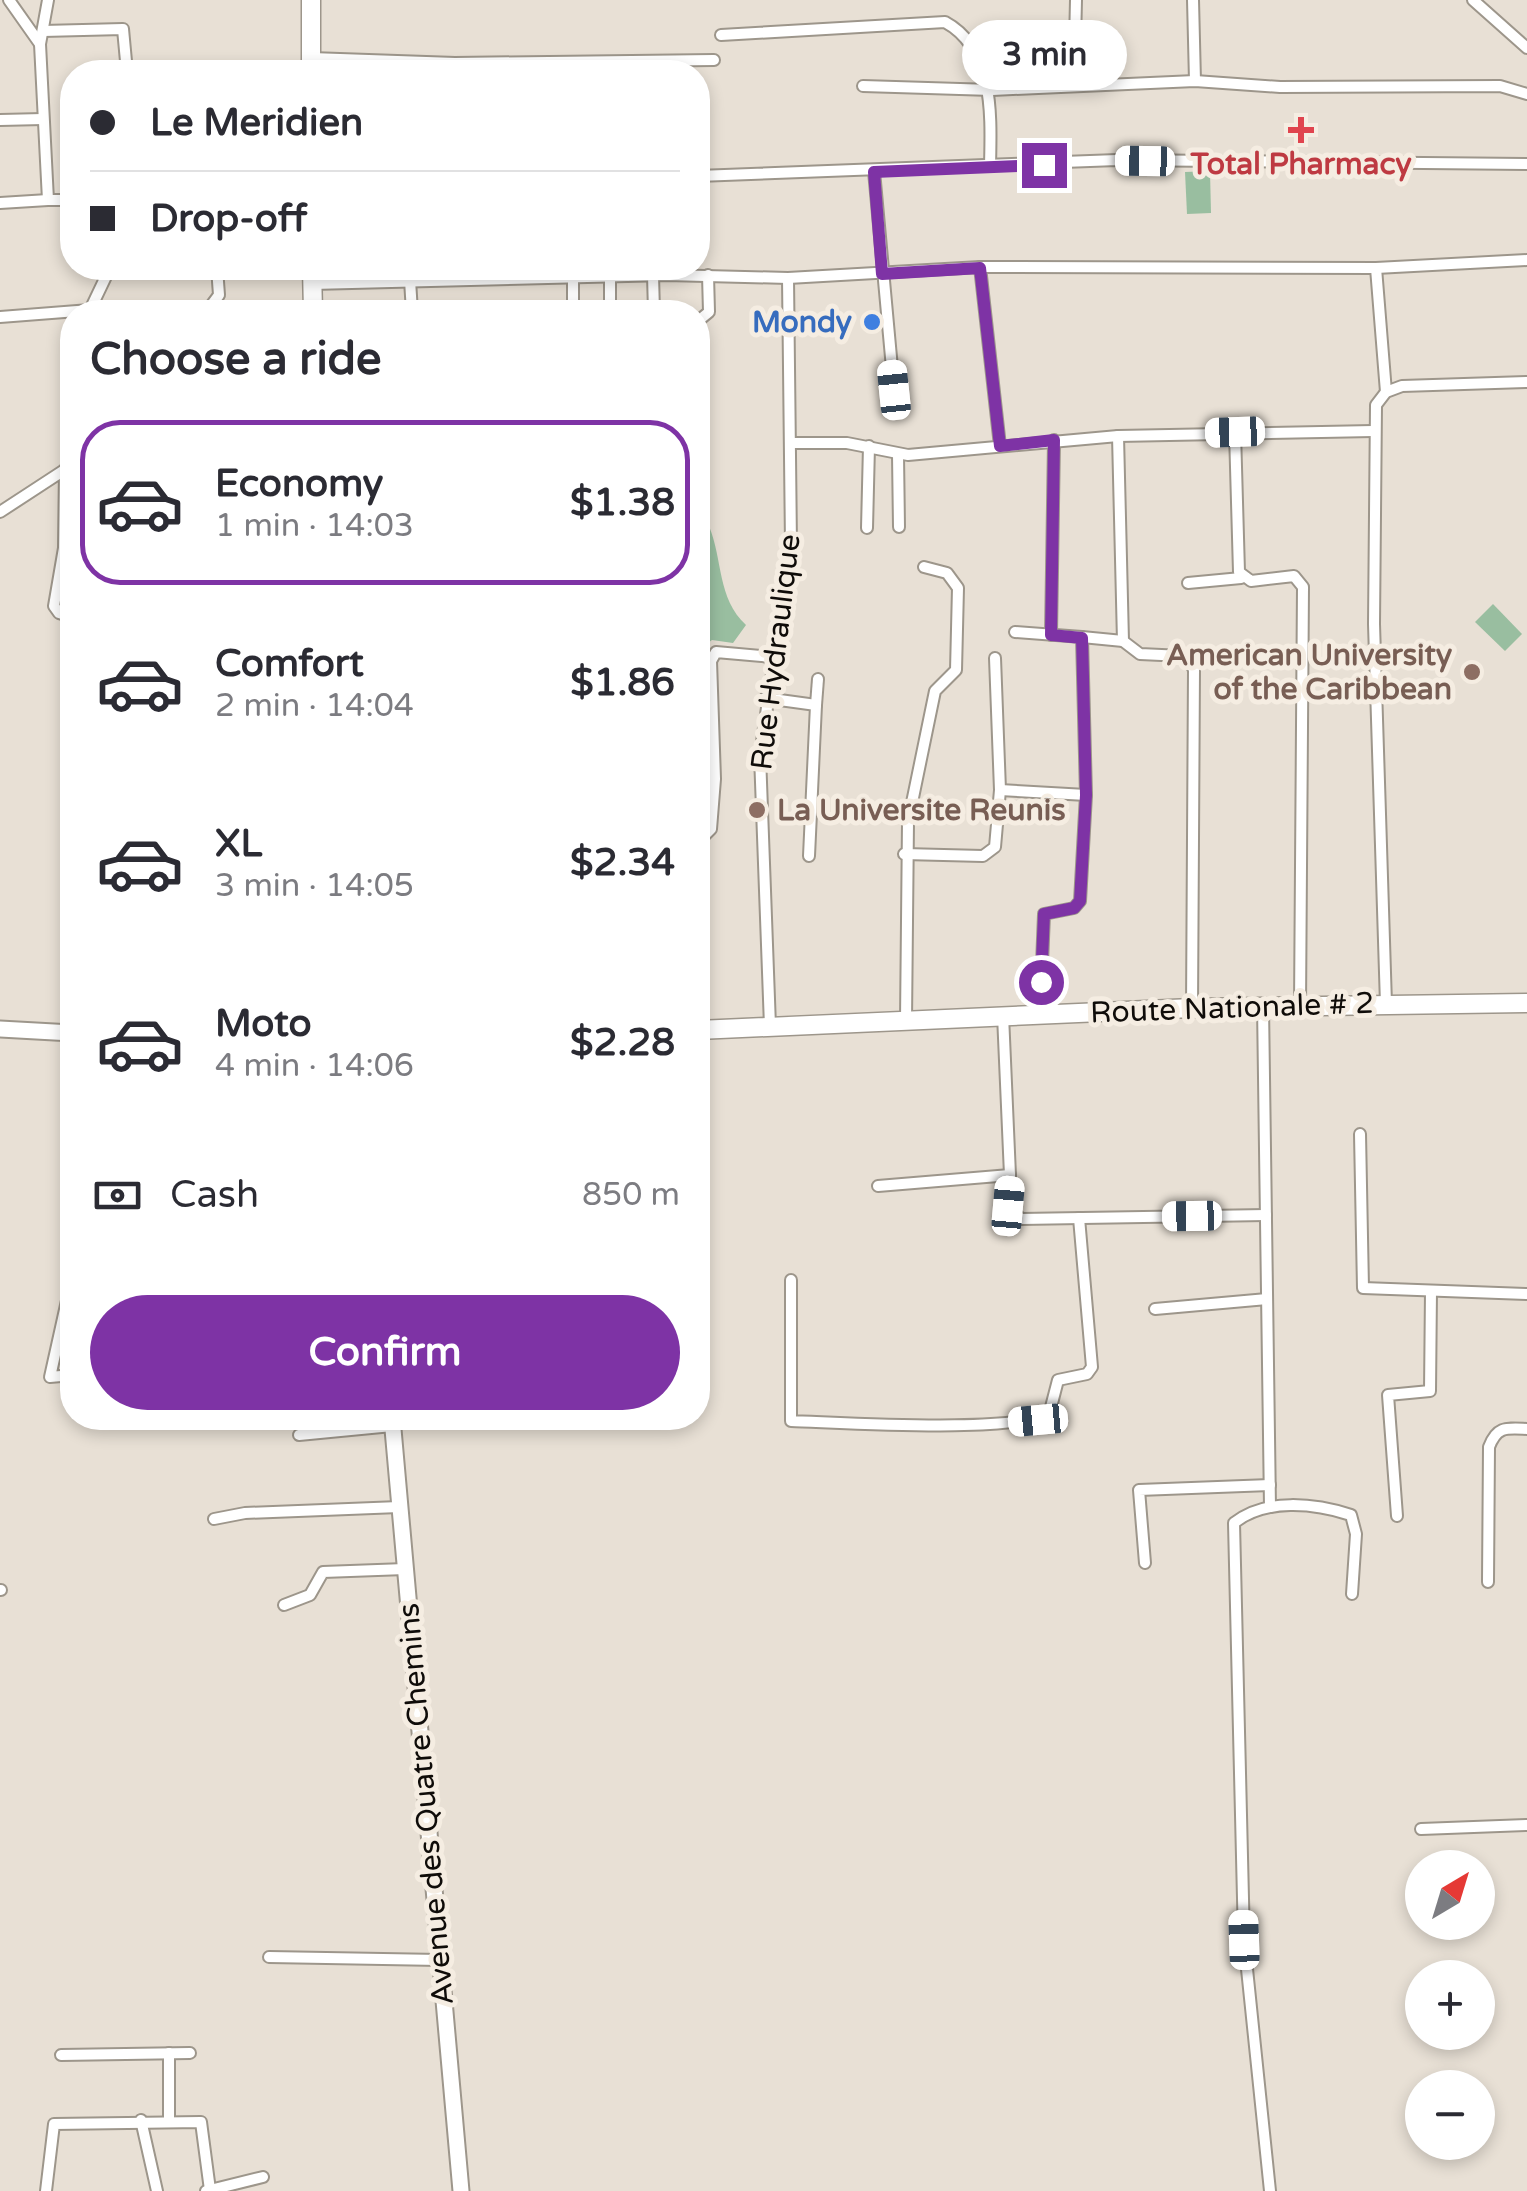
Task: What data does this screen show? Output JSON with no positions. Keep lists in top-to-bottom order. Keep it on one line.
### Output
{"streets":{"main road":["Route Nationale # 2","Avenue des Quatre Chemins"],"street":["Rue Hydraulique"]},"crossings":[["Rue Hydraulique","Route Nationale # 2"]],"places":{"health":["Total Pharmacy"],"other":["Mondy","American University of the Caribbean","La Universite Reunis"]},"north":"top right","page":{"bubble":"3 min","banner":["Le Meridien","Drop-off"],"heading":"Choose a ride","list":[{"name":"Economy","note":"1 min · 14:03","value":"$1.38"},{"name":"Comfort","note":"2 min · 14:04","value":"$1.86"},{"name":"XL","note":"3 min · 14:05","value":"$2.34"},{"name":"Moto","note":"4 min · 14:06","value":"$2.28"}],"pay":["Cash","850 m"],"buttons":"Confirm","map_buttons":["+","−"]}}
